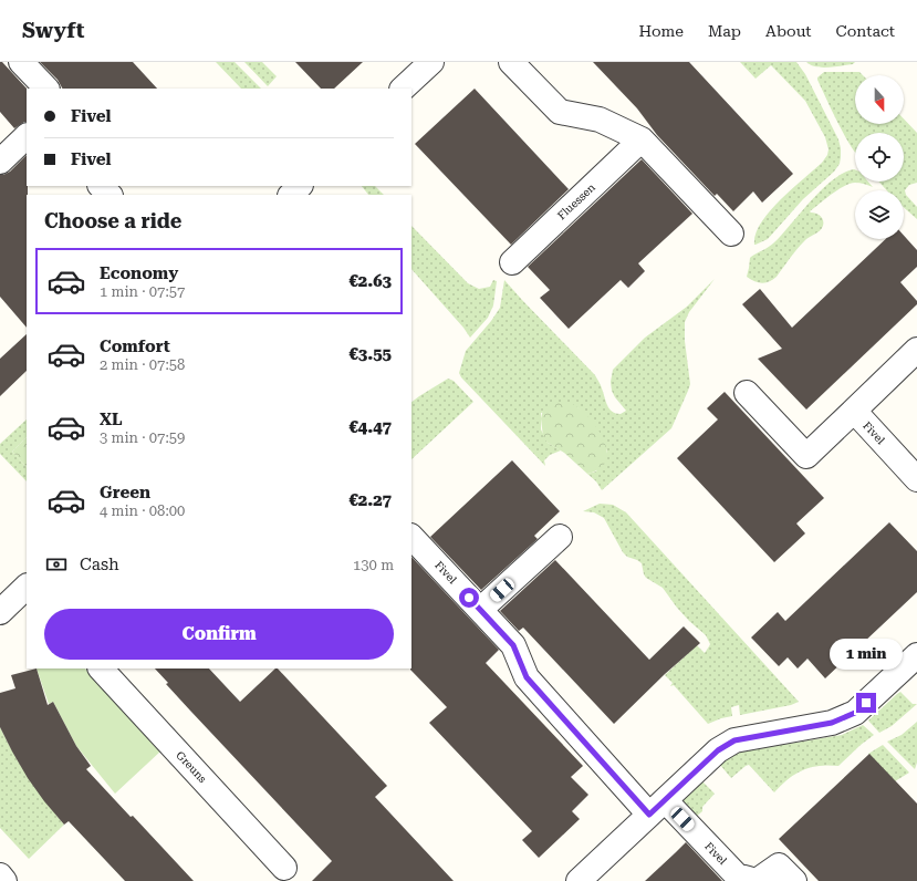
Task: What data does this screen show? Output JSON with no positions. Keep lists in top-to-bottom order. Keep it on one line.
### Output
{"streets":{"street":["Fluessen","Fivel","Greuns"]},"north":"bottom","page":{"header":"Swyft","nav":["Home","Map","About","Contact"],"banner":["Fivel","Fivel"],"heading":"Choose a ride","list":[{"name":"Economy","note":"1 min · 07:57","value":"€2.63"},{"name":"Comfort","note":"2 min · 07:58","value":"€3.55"},{"name":"XL","note":"3 min · 07:59","value":"€4.47"},{"name":"Green","note":"4 min · 08:00","value":"€2.27"}],"pay":["Cash","130 m"],"buttons":"Confirm","bubble":"1 min"}}
